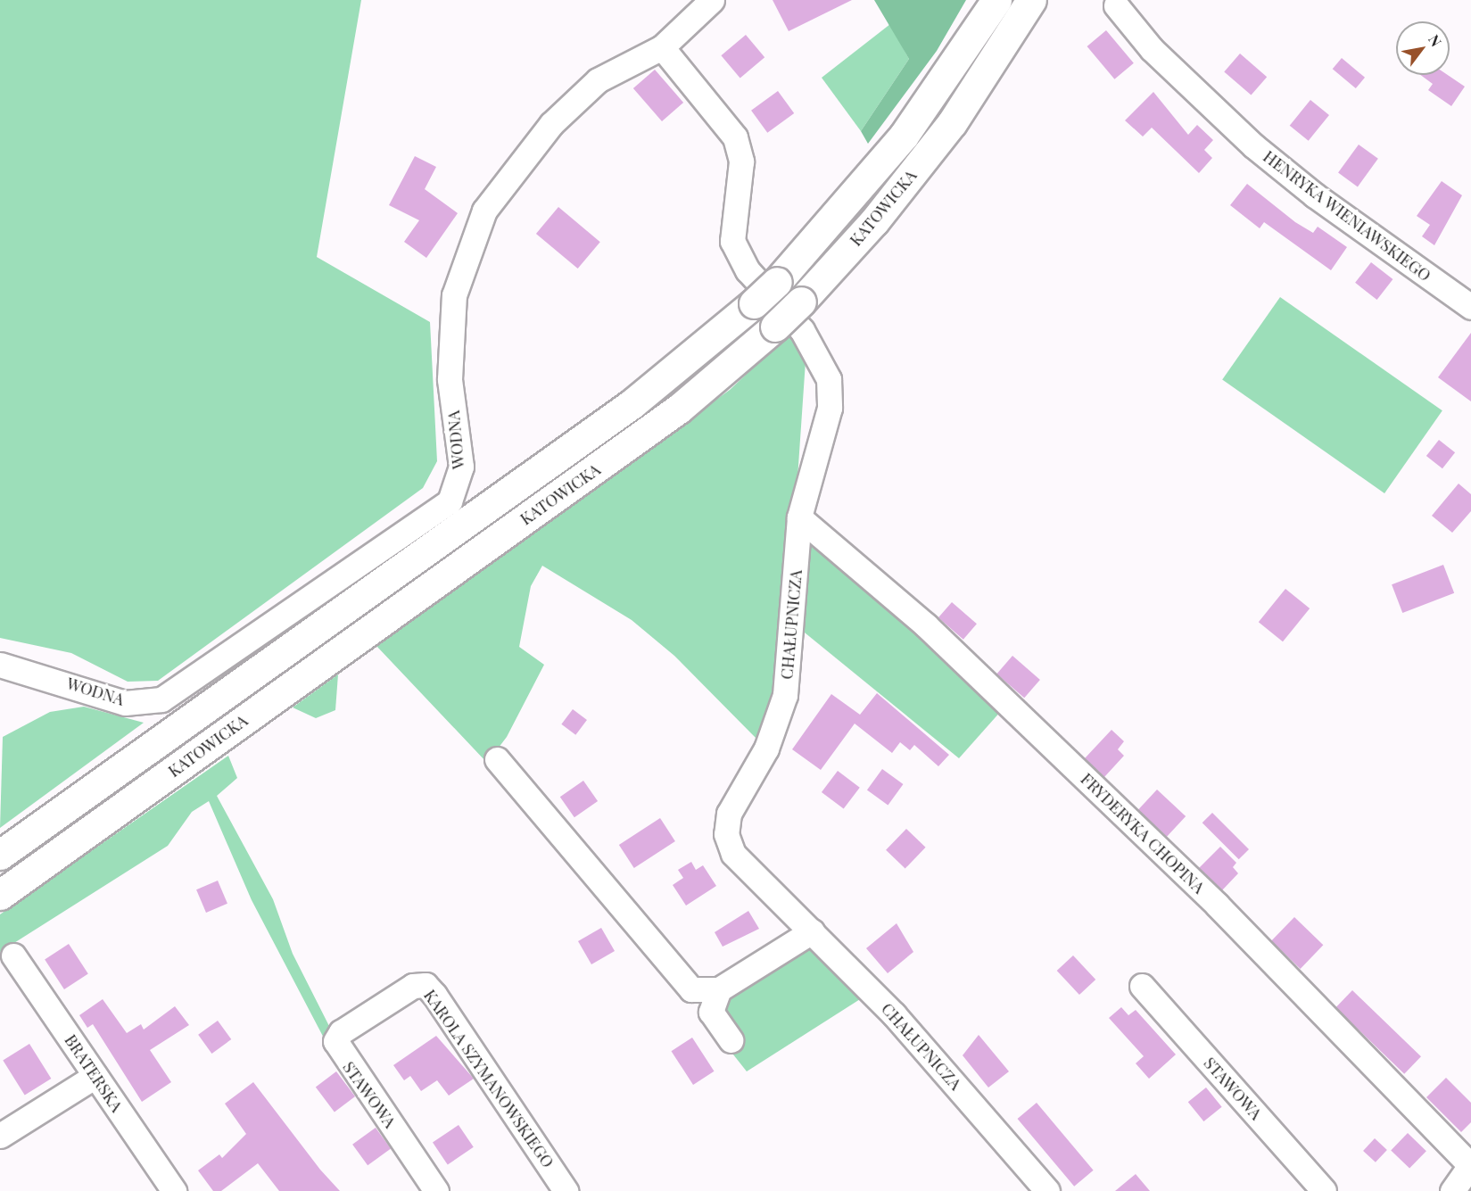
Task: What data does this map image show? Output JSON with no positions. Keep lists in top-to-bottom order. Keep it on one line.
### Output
{"streets":{"main road":["KATOWICKA"],"street":["HENRYKA WIENIAWSKIEGO","WODNA","CHAŁUPNICZA","FRYDERYKA CHOPINA","BRATERSKA","KAROLA SZYMANOWSKIEGO","STAWOWA"]},"crossings":[["WODNA","CHAŁUPNICZA"],["CHAŁUPNICZA","FRYDERYKA CHOPINA"],["KAROLA SZYMANOWSKIEGO","STAWOWA"]],"north":"top right"}
